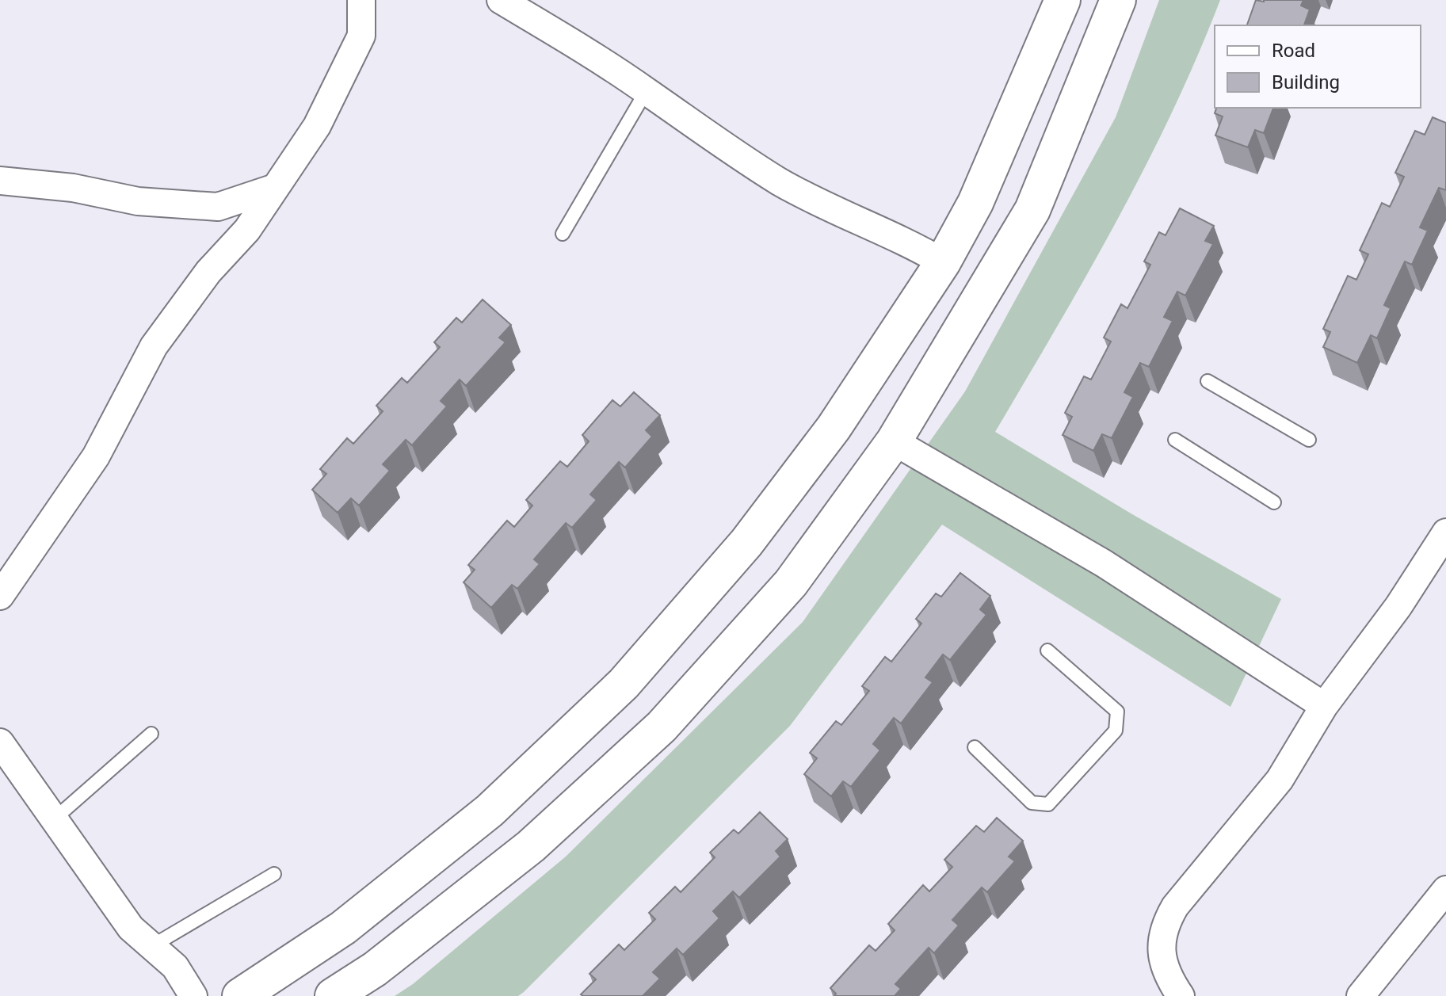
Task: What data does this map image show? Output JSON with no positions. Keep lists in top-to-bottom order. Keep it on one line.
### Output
{"legend":["Road","Building"]}
